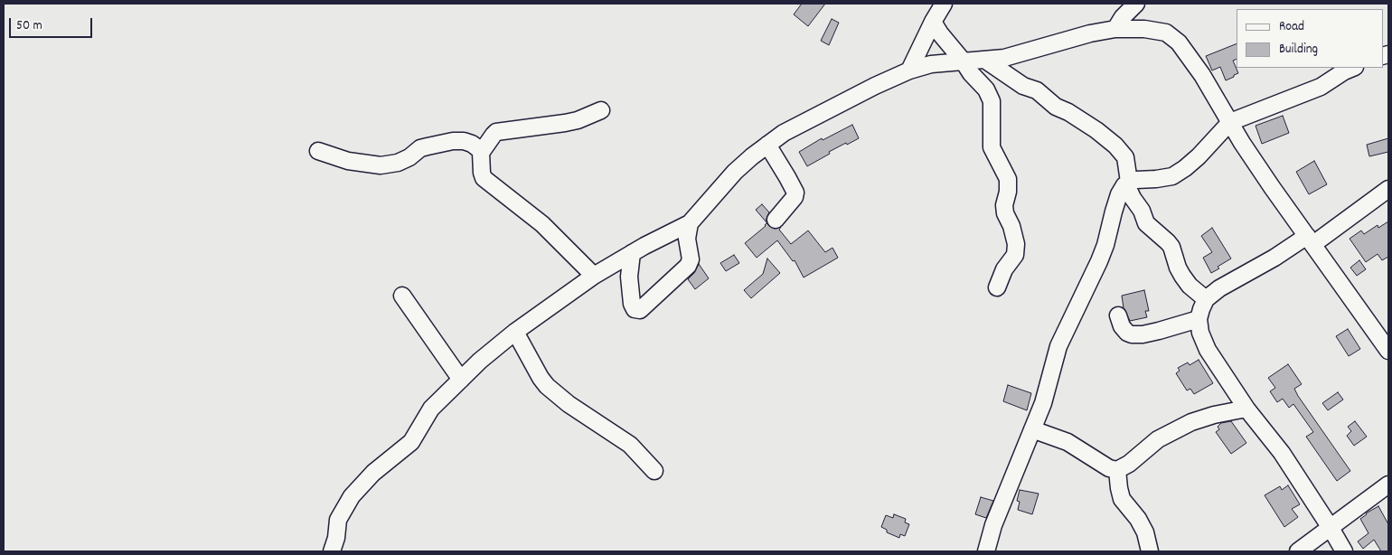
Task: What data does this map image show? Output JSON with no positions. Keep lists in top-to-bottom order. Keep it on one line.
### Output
{"legend":["Road","Building"],"scale_bar":"50 m"}
